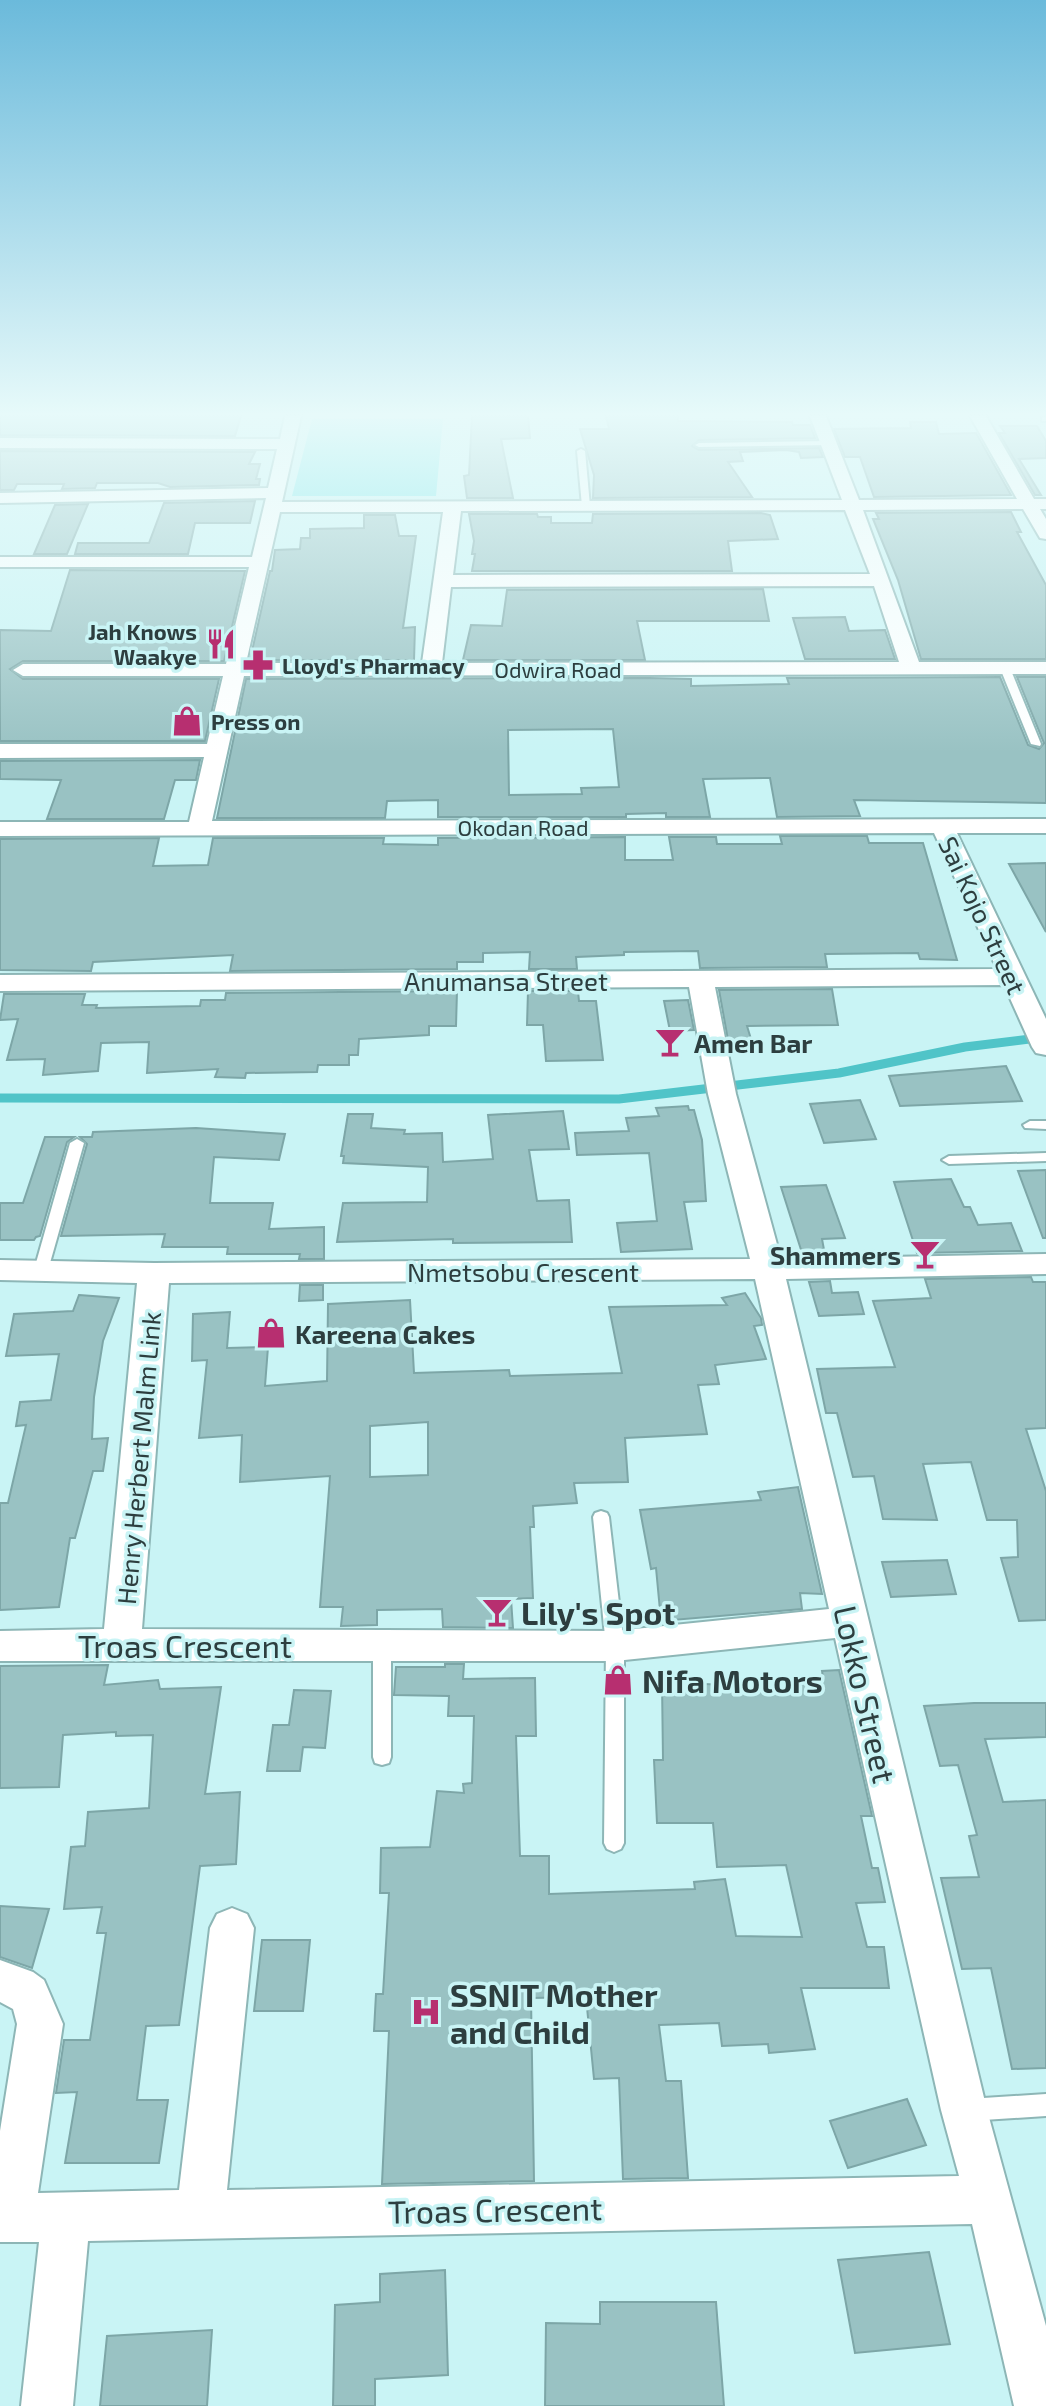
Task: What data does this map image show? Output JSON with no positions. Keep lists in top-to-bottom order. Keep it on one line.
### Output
{"streets":{"street":["Odwira Road","Okodan Road","Sai Kojo Street","Anumansa Street","Nmetsobu Crescent","Henry Herbert Malm Link","Troas Crescent","Lokko Street"]},"crossings":[["Okodan Road","Sai Kojo Street"],["Sai Kojo Street","Anumansa Street"],["Anumansa Street","Lokko Street"],["Nmetsobu Crescent","Henry Herbert Malm Link"],["Nmetsobu Crescent","Lokko Street"],["Henry Herbert Malm Link","Troas Crescent"],["Troas Crescent","Lokko Street"]],"places":{"restaurant":["Jah Knows Waakye"],"pharmacy":["Lloyd's Pharmacy"],"shop":["Press on","Kareena Cakes","Nifa Motors"],"bar":["Amen Bar","Shammers","Lily's Spot"],"hospital":["SSNIT Mother and Child"]}}
